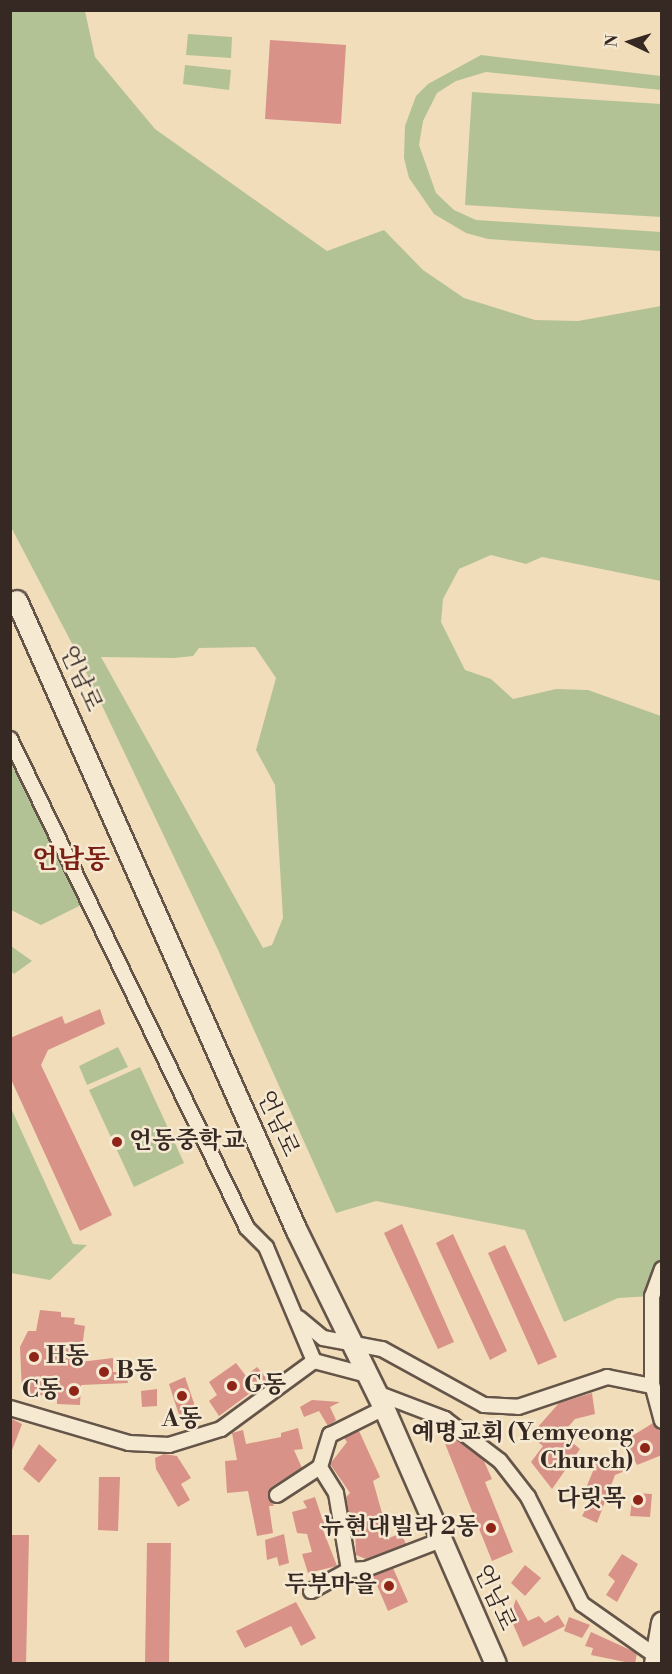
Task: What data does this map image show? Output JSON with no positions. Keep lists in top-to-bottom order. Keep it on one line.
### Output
{"streets":{"main road":["언남로"]},"districts":["언남동"],"places":["언동중학교","H동","B동","G동","C동","A동","예명교회 (Yemyeong Church)","다릿목","뉴현대빌라 2동","두부마을"],"north":"left"}
